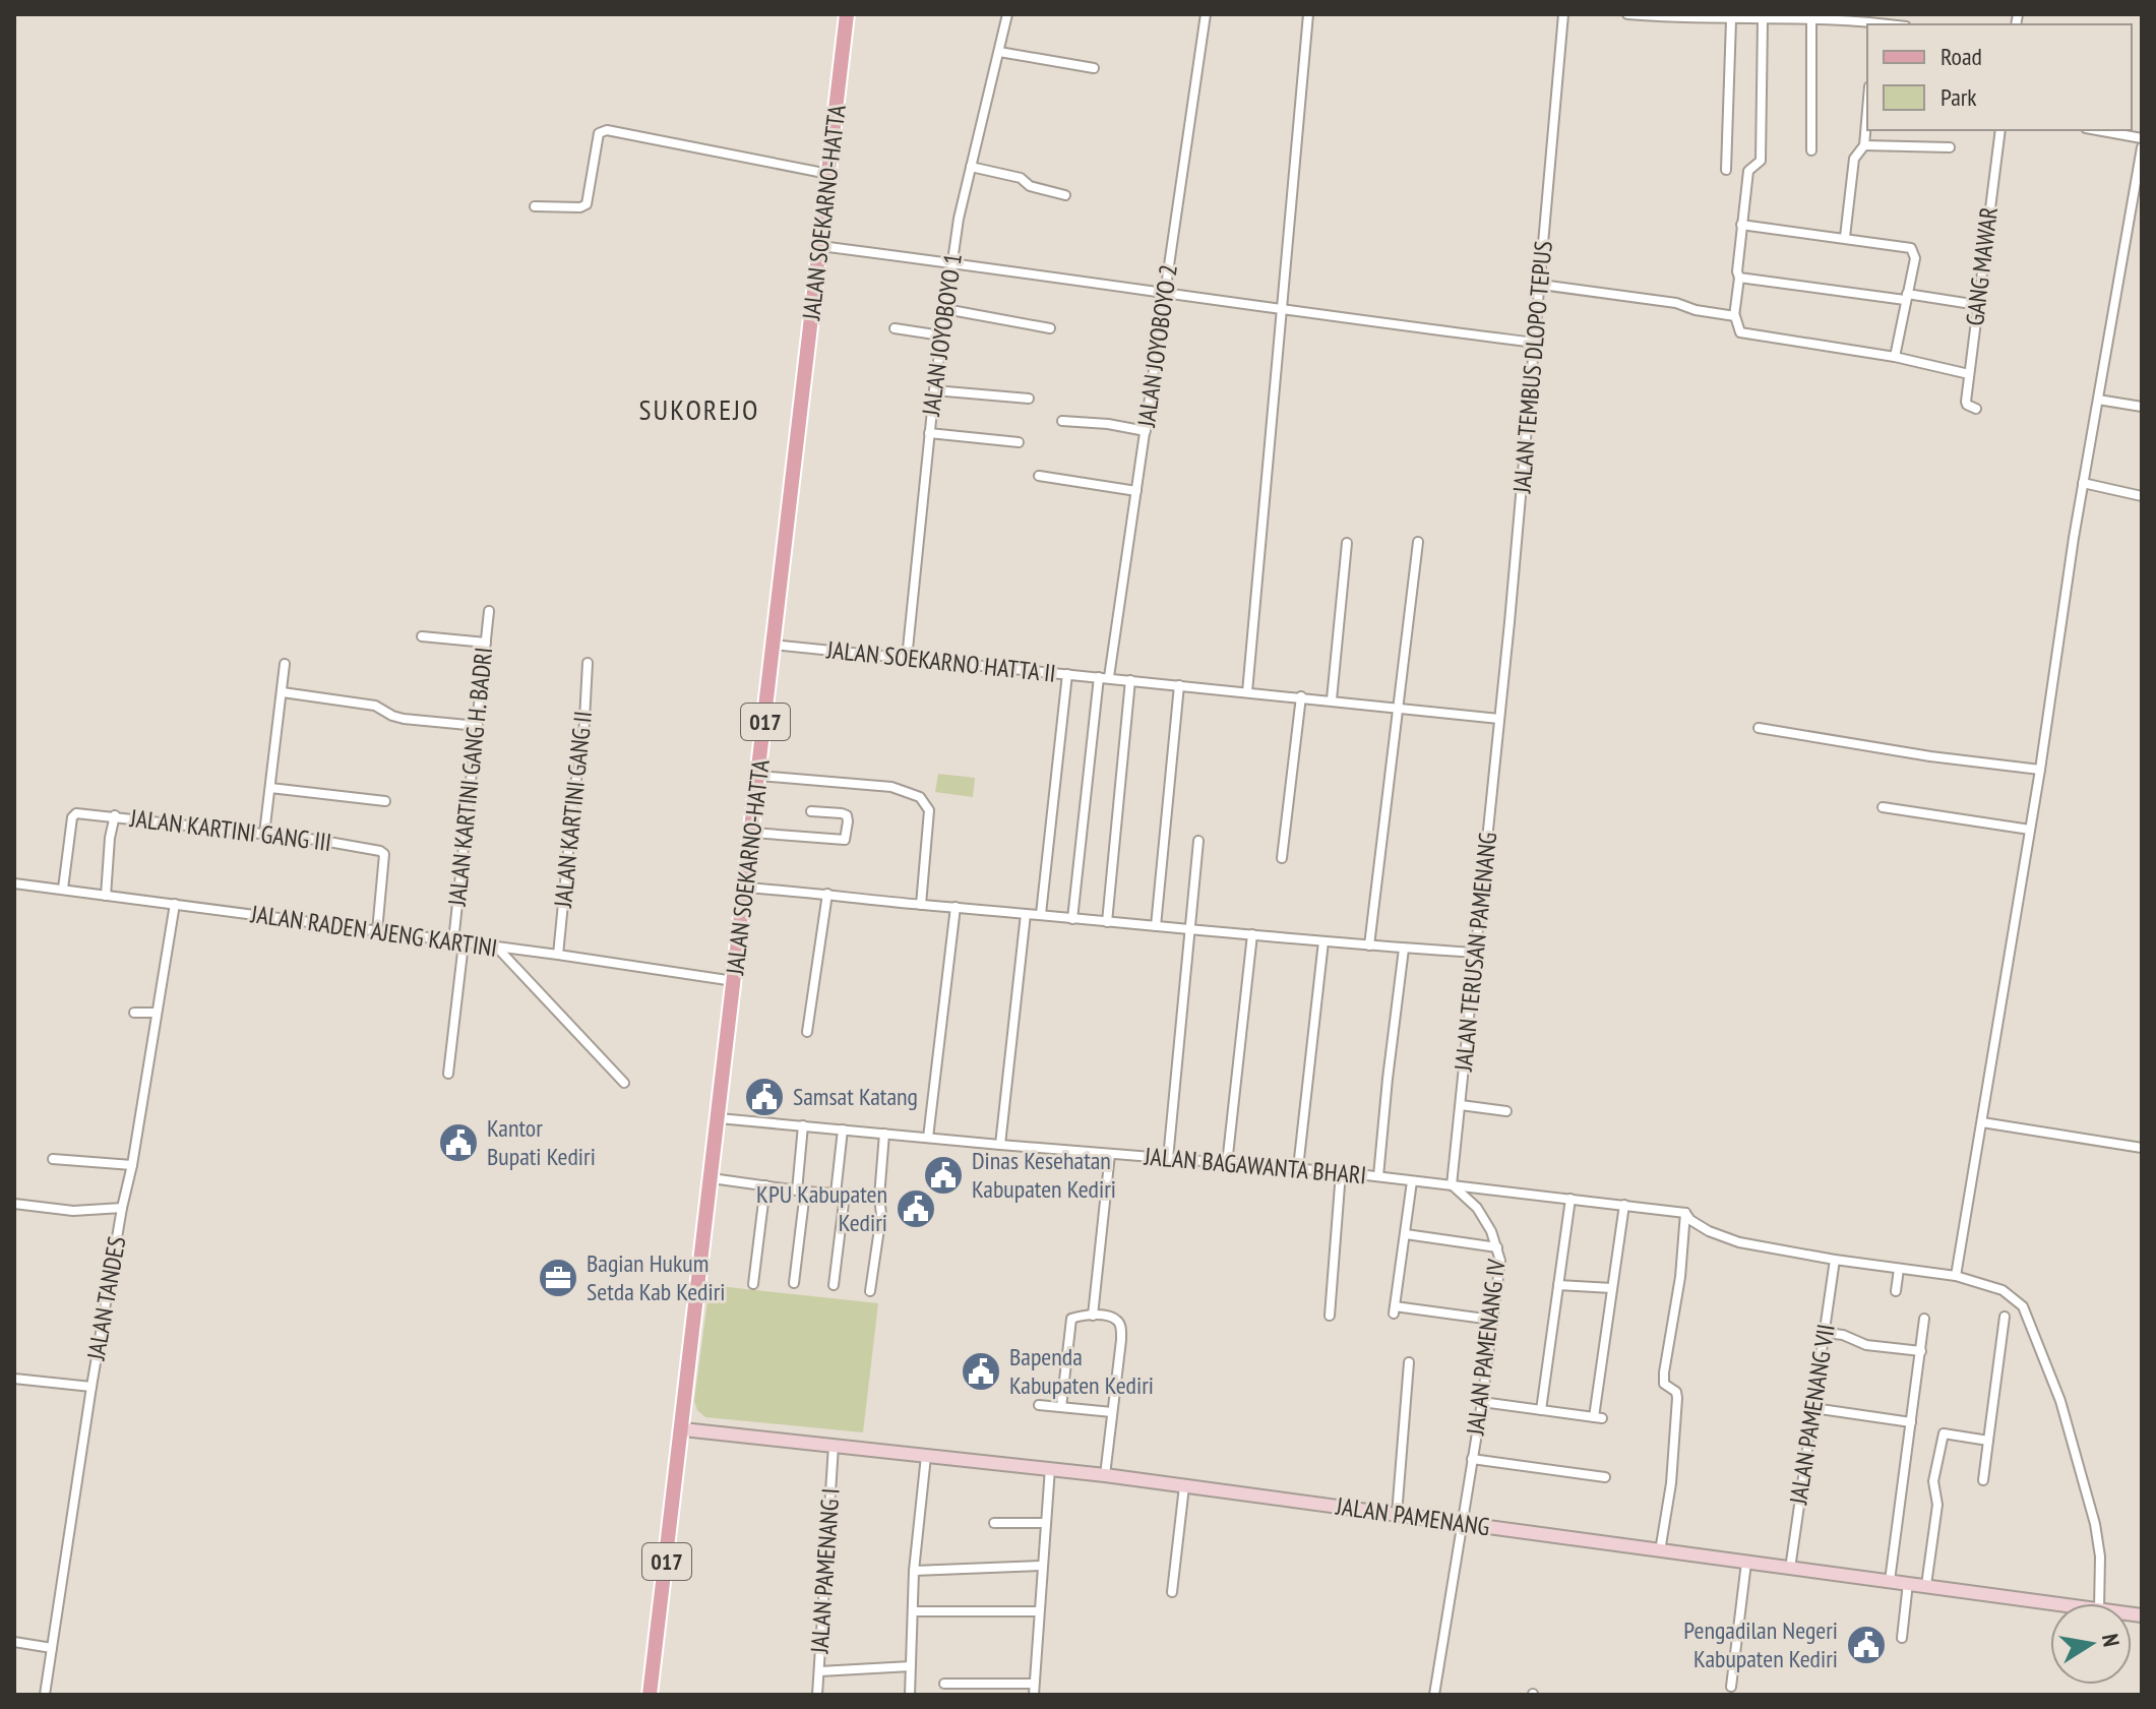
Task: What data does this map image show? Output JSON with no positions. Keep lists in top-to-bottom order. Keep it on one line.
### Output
{"streets":{"main road":["JALAN SOEKARNO-HATTA","017","JALAN PAMENANG"],"street":["GANG MAWAR","JALAN JOYOBOYO 1","JALAN JOYOBOYO 2","JALAN TEMBUS DLOPO TEPUS","JALAN SOEKARNO HATTA II","JALAN KARTINI GANG H. BADRI","JALAN KARTINI GANG II","JALAN KARTINI GANG III","JALAN RADEN AJENG KARTINI","JALAN TERUSAN PAMENANG","JALAN BAGAWANTA BHARI","JALAN TANDES","JALAN PAMENANG IV","JALAN PAMENANG VII","JALAN PAMENANG I"]},"crossings":[["JALAN SOEKARNO-HATTA","JALAN SOEKARNO HATTA II"],["JALAN SOEKARNO-HATTA","017"],["JALAN SOEKARNO-HATTA","JALAN RADEN AJENG KARTINI"],["JALAN SOEKARNO-HATTA","JALAN BAGAWANTA BHARI"],["JALAN SOEKARNO-HATTA","JALAN PAMENANG"],["JALAN JOYOBOYO 1","JALAN SOEKARNO HATTA II"],["JALAN JOYOBOYO 2","JALAN SOEKARNO HATTA II"],["JALAN TEMBUS DLOPO TEPUS","JALAN SOEKARNO HATTA II"],["JALAN TEMBUS DLOPO TEPUS","JALAN TERUSAN PAMENANG"],["JALAN SOEKARNO HATTA II","JALAN TERUSAN PAMENANG"],["017","JALAN PAMENANG"],["JALAN KARTINI GANG H. BADRI","JALAN RADEN AJENG KARTINI"],["JALAN KARTINI GANG II","JALAN RADEN AJENG KARTINI"],["JALAN KARTINI GANG III","JALAN RADEN AJENG KARTINI"],["JALAN RADEN AJENG KARTINI","JALAN TANDES"],["JALAN TERUSAN PAMENANG","JALAN BAGAWANTA BHARI"],["JALAN TERUSAN PAMENANG","JALAN PAMENANG IV"],["JALAN BAGAWANTA BHARI","JALAN PAMENANG IV"],["JALAN PAMENANG IV","JALAN PAMENANG"],["JALAN PAMENANG VII","JALAN PAMENANG"],["JALAN PAMENANG","JALAN PAMENANG I"]],"districts":["SUKOREJO"],"places":{"public building":["Samsat Katang","Kantor Bupati Kediri","Dinas Kesehatan Kabupaten Kediri","KPU Kabupaten Kediri","Bapenda Kabupaten Kediri","Pengadilan Negeri Kabupaten Kediri"],"office":["Bagian Hukum Setda Kab Kediri"]},"legend":["Road","Park"],"north":"right"}
